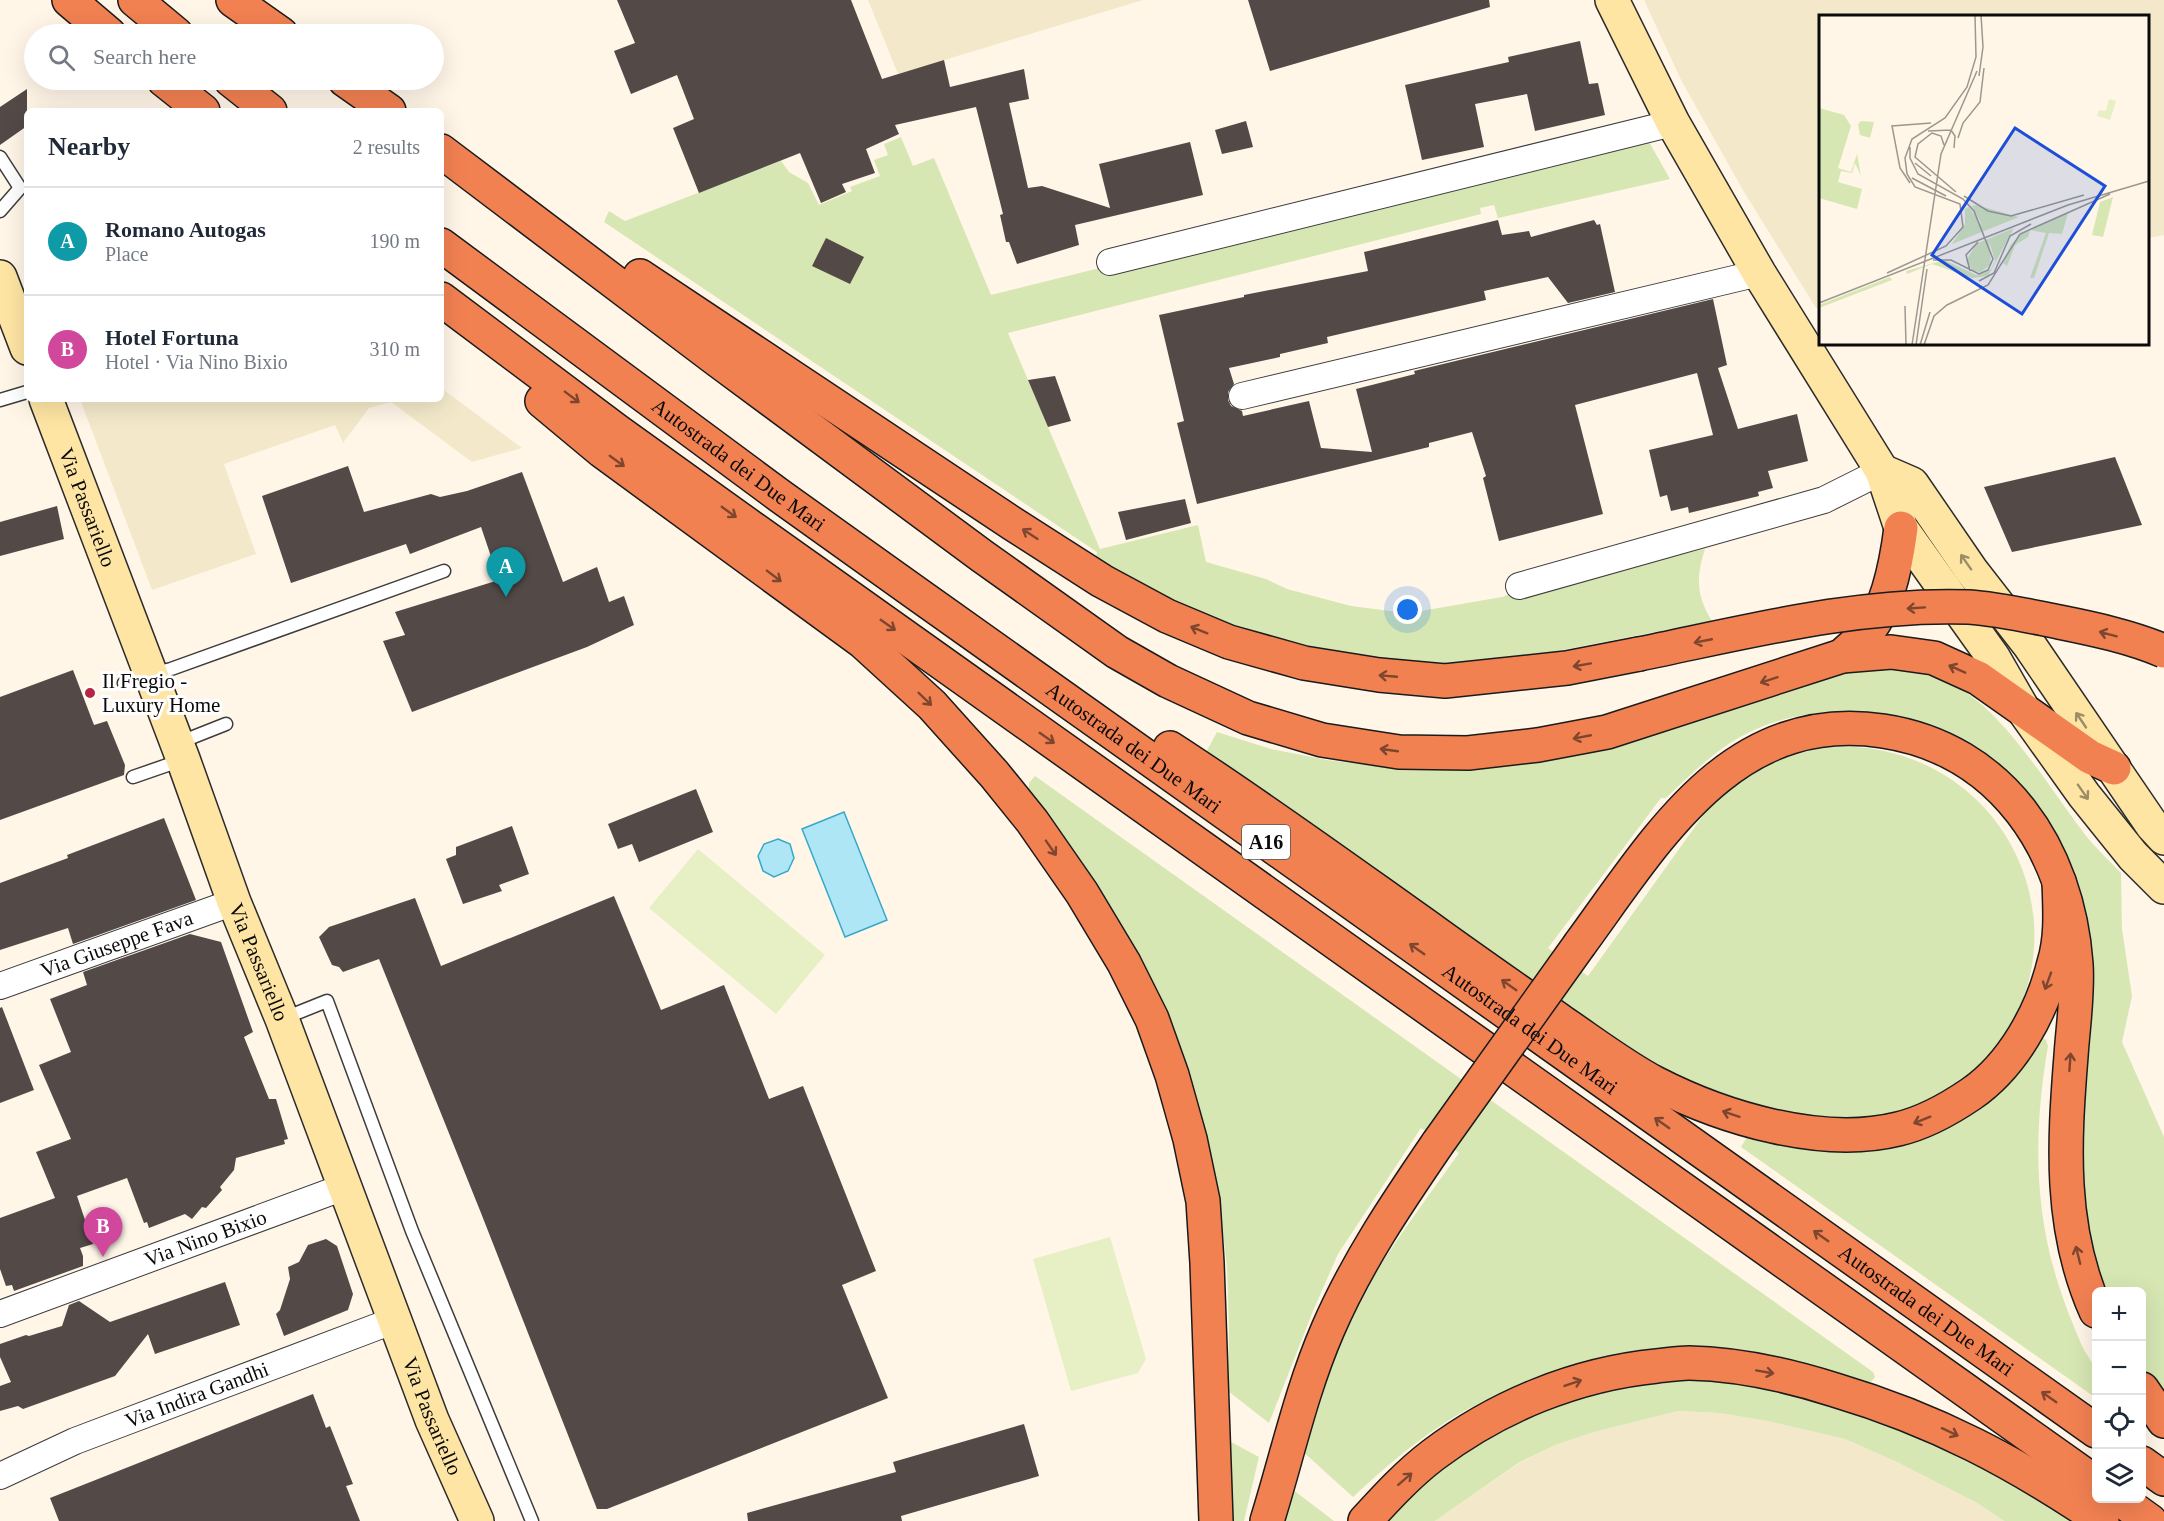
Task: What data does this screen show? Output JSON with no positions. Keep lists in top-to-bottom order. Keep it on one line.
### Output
{"streets":{"highway":["Autostrada dei Due Mari","A16"],"street":["Via Passariello","Via Giuseppe Fava","Via Nino Bixio","Via Indira Gandhi"]},"crossings":[["Via Passariello","Via Giuseppe Fava"],["Via Passariello","Via Nino Bixio"],["Via Passariello","Via Indira Gandhi"]],"places":["Il Fregio - Luxury Home"],"page":{"search":"Search here","heading":["Nearby","2 results"],"list":[{"mark":"A","name":"Romano Autogas","note":"Place","value":"190 m"},{"mark":"B","name":"Hotel Fortuna","note":"Hotel · Via Nino Bixio","value":"310 m"}],"pins":["A","B"],"map_buttons":["+","−"]}}
